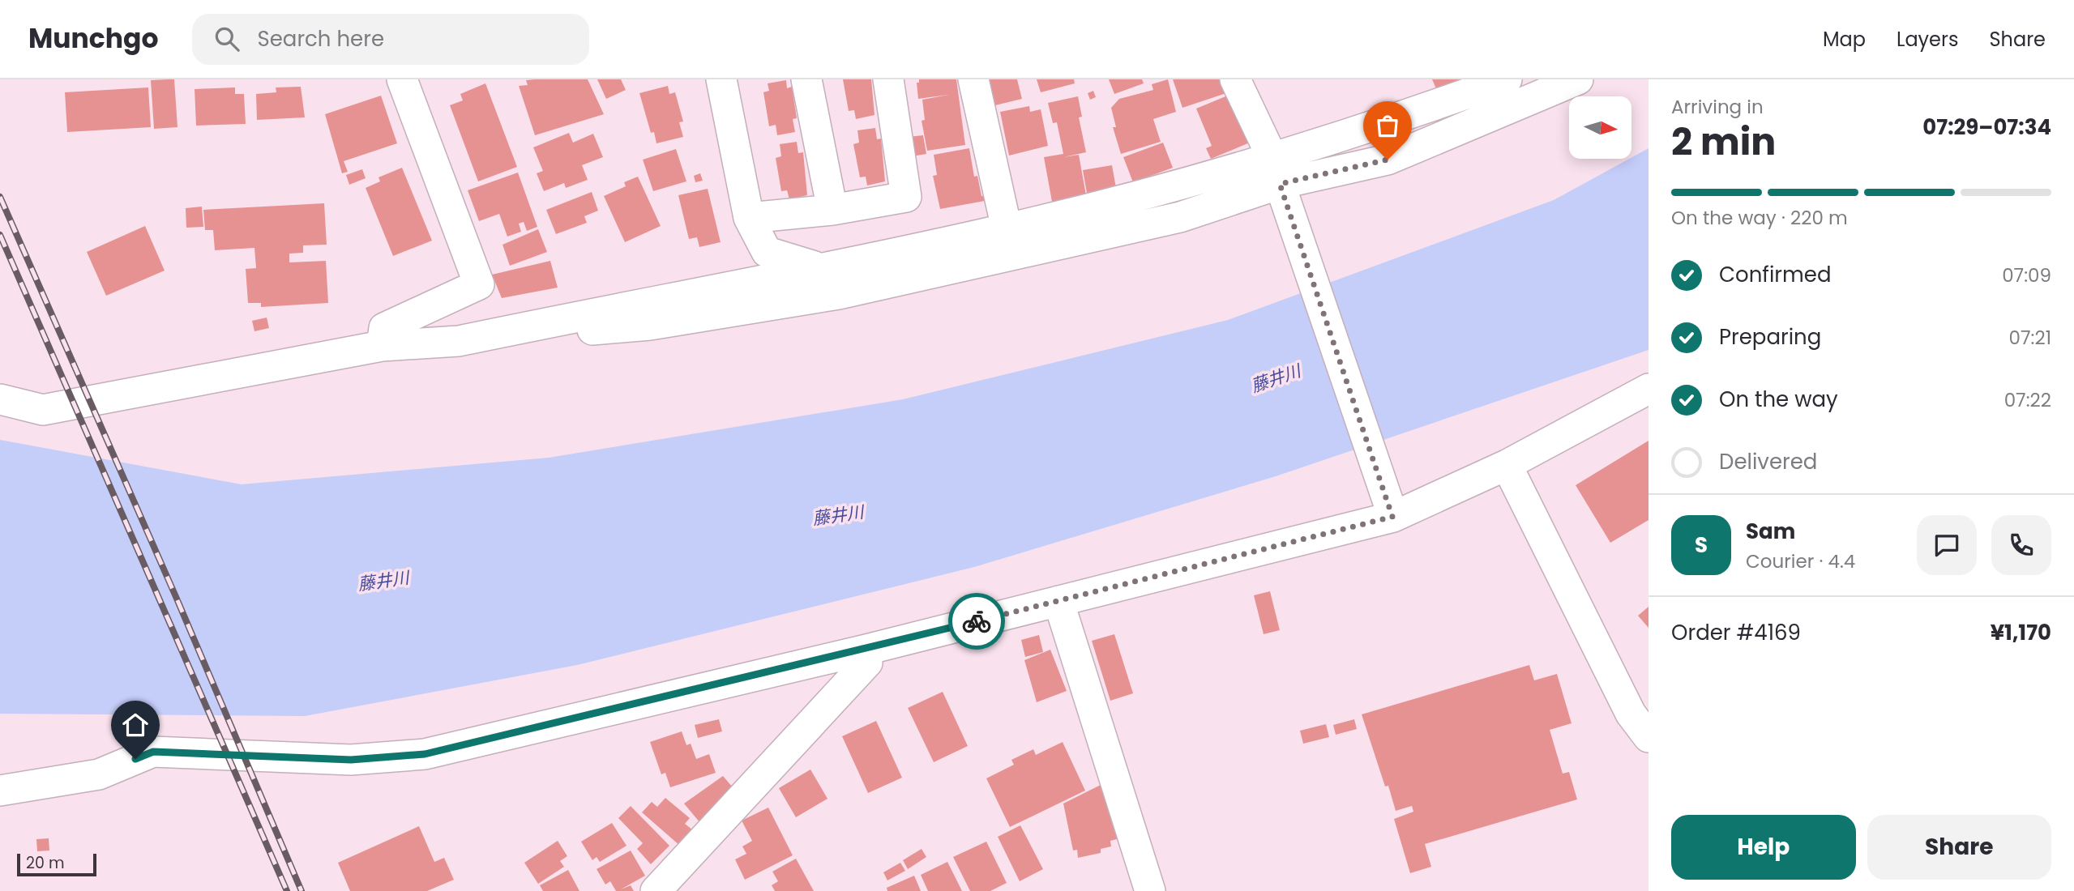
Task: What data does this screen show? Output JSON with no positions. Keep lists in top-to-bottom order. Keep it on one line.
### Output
{"water":["藤井川"],"scale_bar":"20 m","north":"right","page":{"header":"Munchgo","search":"Search here","nav":["Map","Layers","Share"],"heading":["2 min","Arriving in","07:29–07:34"],"panel":["Sam","Courier · 4.4","Order #4169","¥1,170"],"bar":"On the way · 220 m","list":[["Confirmed","07:09"],["Preparing","07:21"],["On the way","07:22"],"Delivered"],"round":"S","buttons":["Help","Share"],"scale":"20 m"}}
